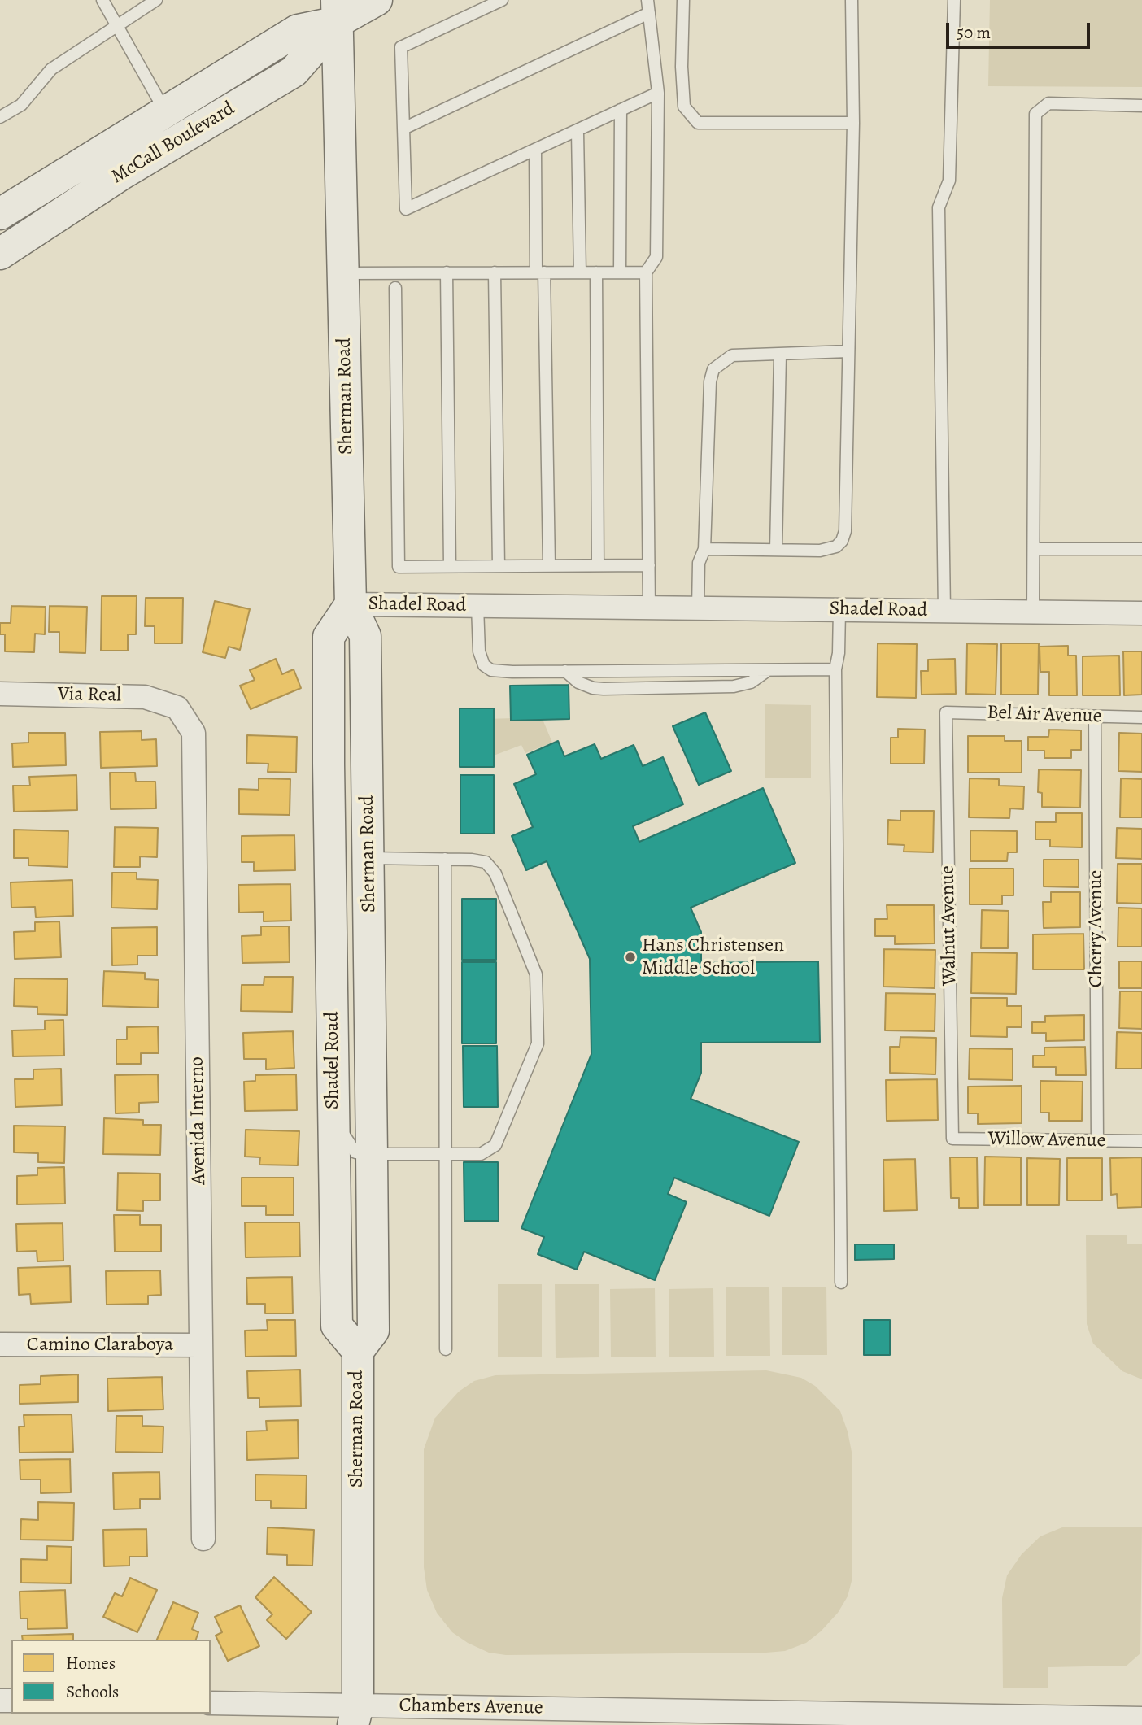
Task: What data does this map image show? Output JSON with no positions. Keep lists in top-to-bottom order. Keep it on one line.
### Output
{"streets":{"street":["McCall Boulevard","Sherman Road","Shadel Road","Via Real","Avenida Interno","Camino Claraboya","Chambers Avenue"],"lane":["Bel Air Avenue","Walnut Avenue","Cherry Avenue","Willow Avenue"]},"crossings":[["McCall Boulevard","Sherman Road"],["Sherman Road","Shadel Road"],["Sherman Road","Chambers Avenue"],["Via Real","Avenida Interno"],["Bel Air Avenue","Walnut Avenue"],["Bel Air Avenue","Cherry Avenue"],["Walnut Avenue","Willow Avenue"],["Cherry Avenue","Willow Avenue"],["Avenida Interno","Camino Claraboya"]],"places":["Hans Christensen Middle School"],"legend":["Homes","Schools"],"scale_bar":"50 m"}
